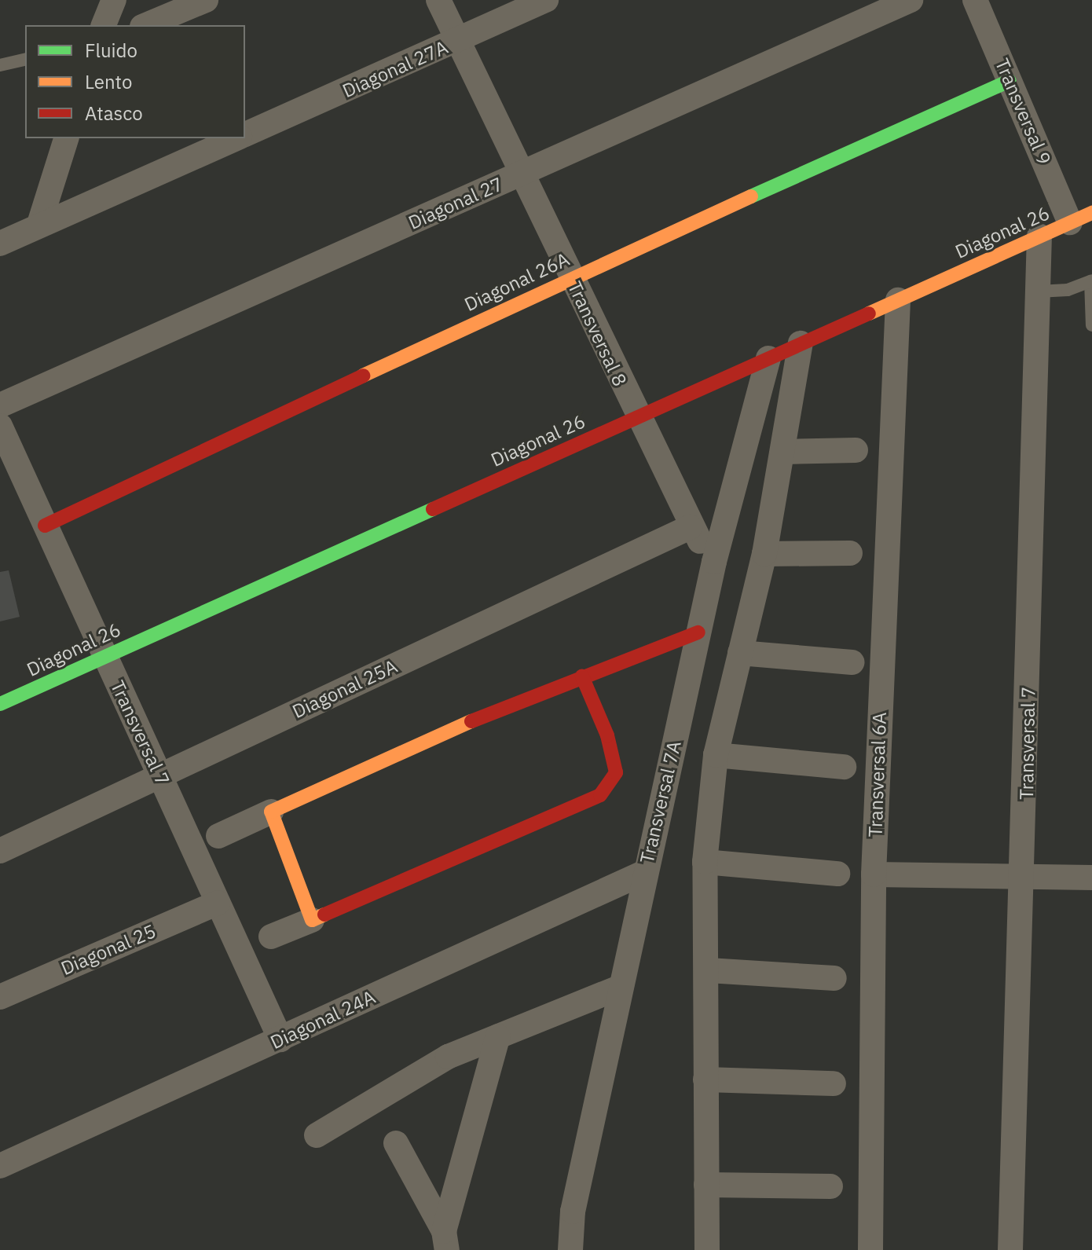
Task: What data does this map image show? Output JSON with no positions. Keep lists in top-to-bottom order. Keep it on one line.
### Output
{"streets":{"street":["Diagonal 27A","Transversal 9","Diagonal 27","Diagonal 26","Diagonal 26A","Transversal 8","Diagonal 25A","Transversal 7","Transversal 6A","Transversal 7A","Diagonal 25","Diagonal 24A"]},"crossings":[["Diagonal 27A","Transversal 8"],["Transversal 9","Diagonal 26"],["Transversal 9","Diagonal 26A"],["Diagonal 27","Transversal 8"],["Diagonal 26","Transversal 8"],["Diagonal 26","Transversal 7"],["Diagonal 26","Transversal 6A"],["Diagonal 26","Transversal 7A"],["Diagonal 26A","Transversal 8"],["Diagonal 26A","Transversal 7"],["Transversal 8","Diagonal 25A"],["Transversal 8","Transversal 7A"],["Diagonal 25A","Transversal 7"],["Transversal 7","Diagonal 25"],["Transversal 7","Diagonal 24A"],["Transversal 7A","Diagonal 24A"]],"legend":["Fluido","Lento","Atasco"]}
